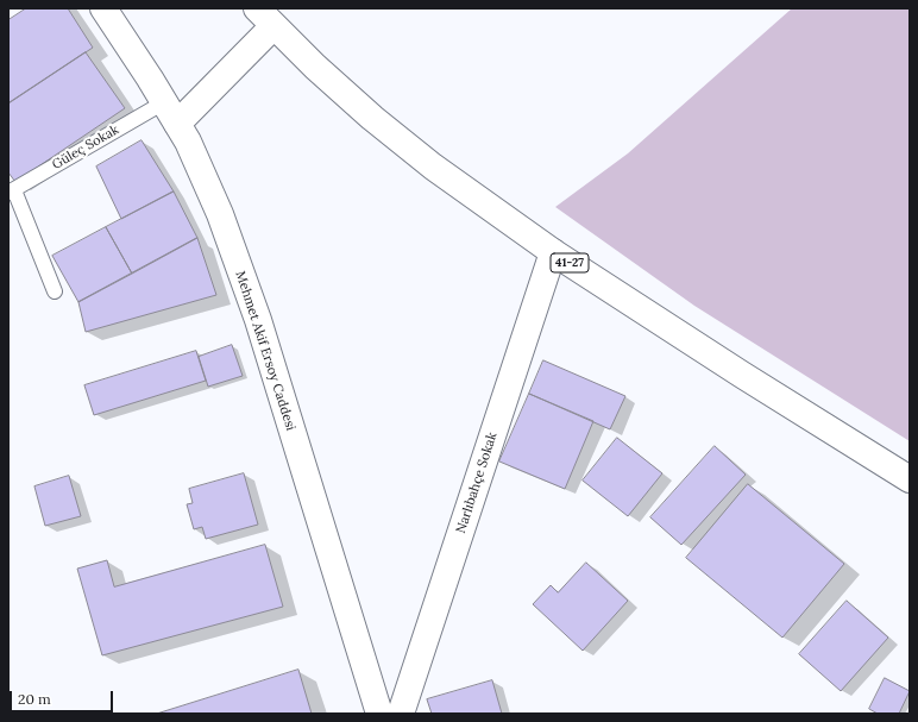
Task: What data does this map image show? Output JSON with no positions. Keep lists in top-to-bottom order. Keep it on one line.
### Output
{"streets":{"main road":["41-27","Mehmet Akif Ersoy Caddesi","Narlıbahçe Sokak"],"lane":["Güleç Sokak"]},"crossings":[["Güleç Sokak","Mehmet Akif Ersoy Caddesi"],["41-27","Narlıbahçe Sokak"]],"scale_bar":"20 m"}
